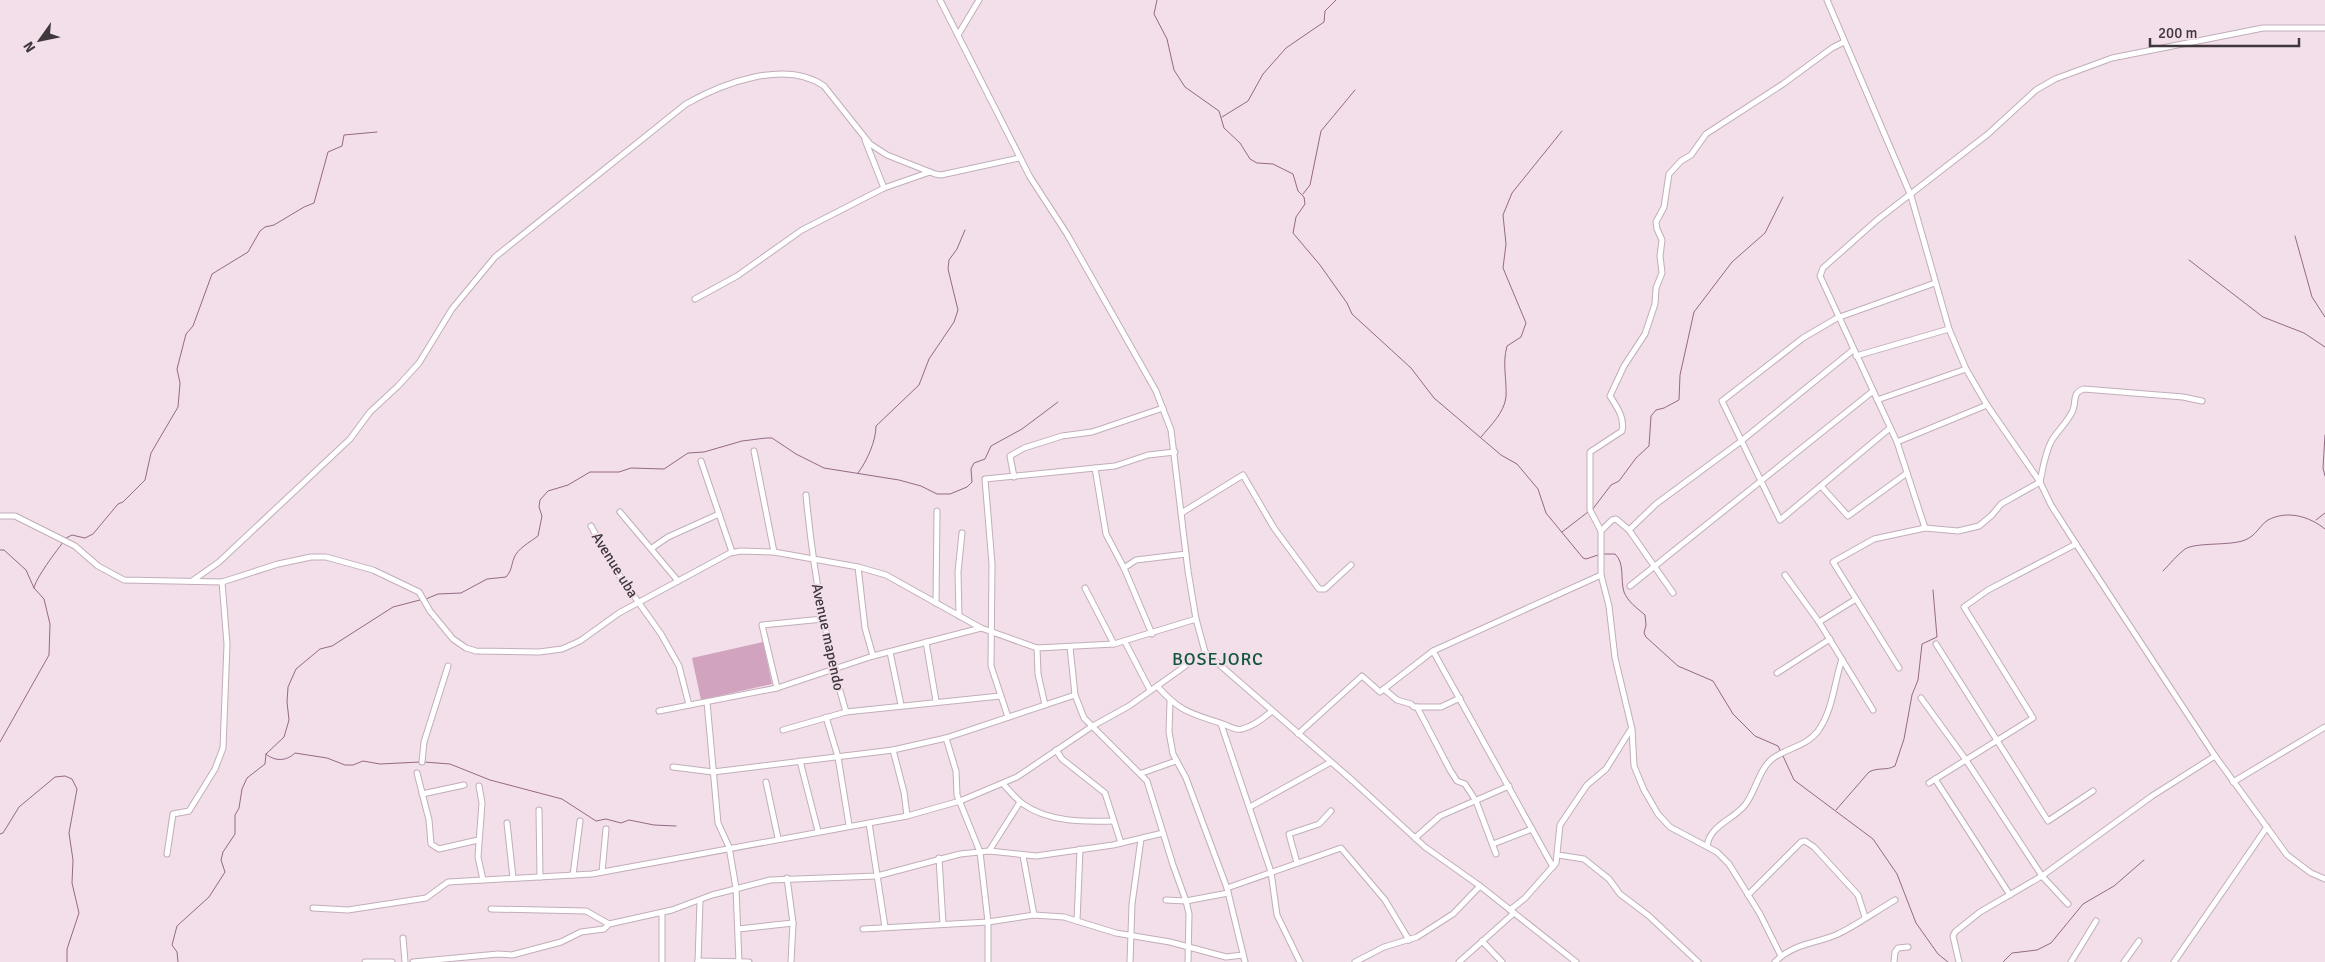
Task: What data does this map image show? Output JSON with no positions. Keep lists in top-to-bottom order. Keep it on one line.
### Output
{"streets":{"street":["Avenue uba","Avenue mapendo"]},"districts":["BOSEJORC"],"scale_bar":"200 m","north":"bottom left"}
